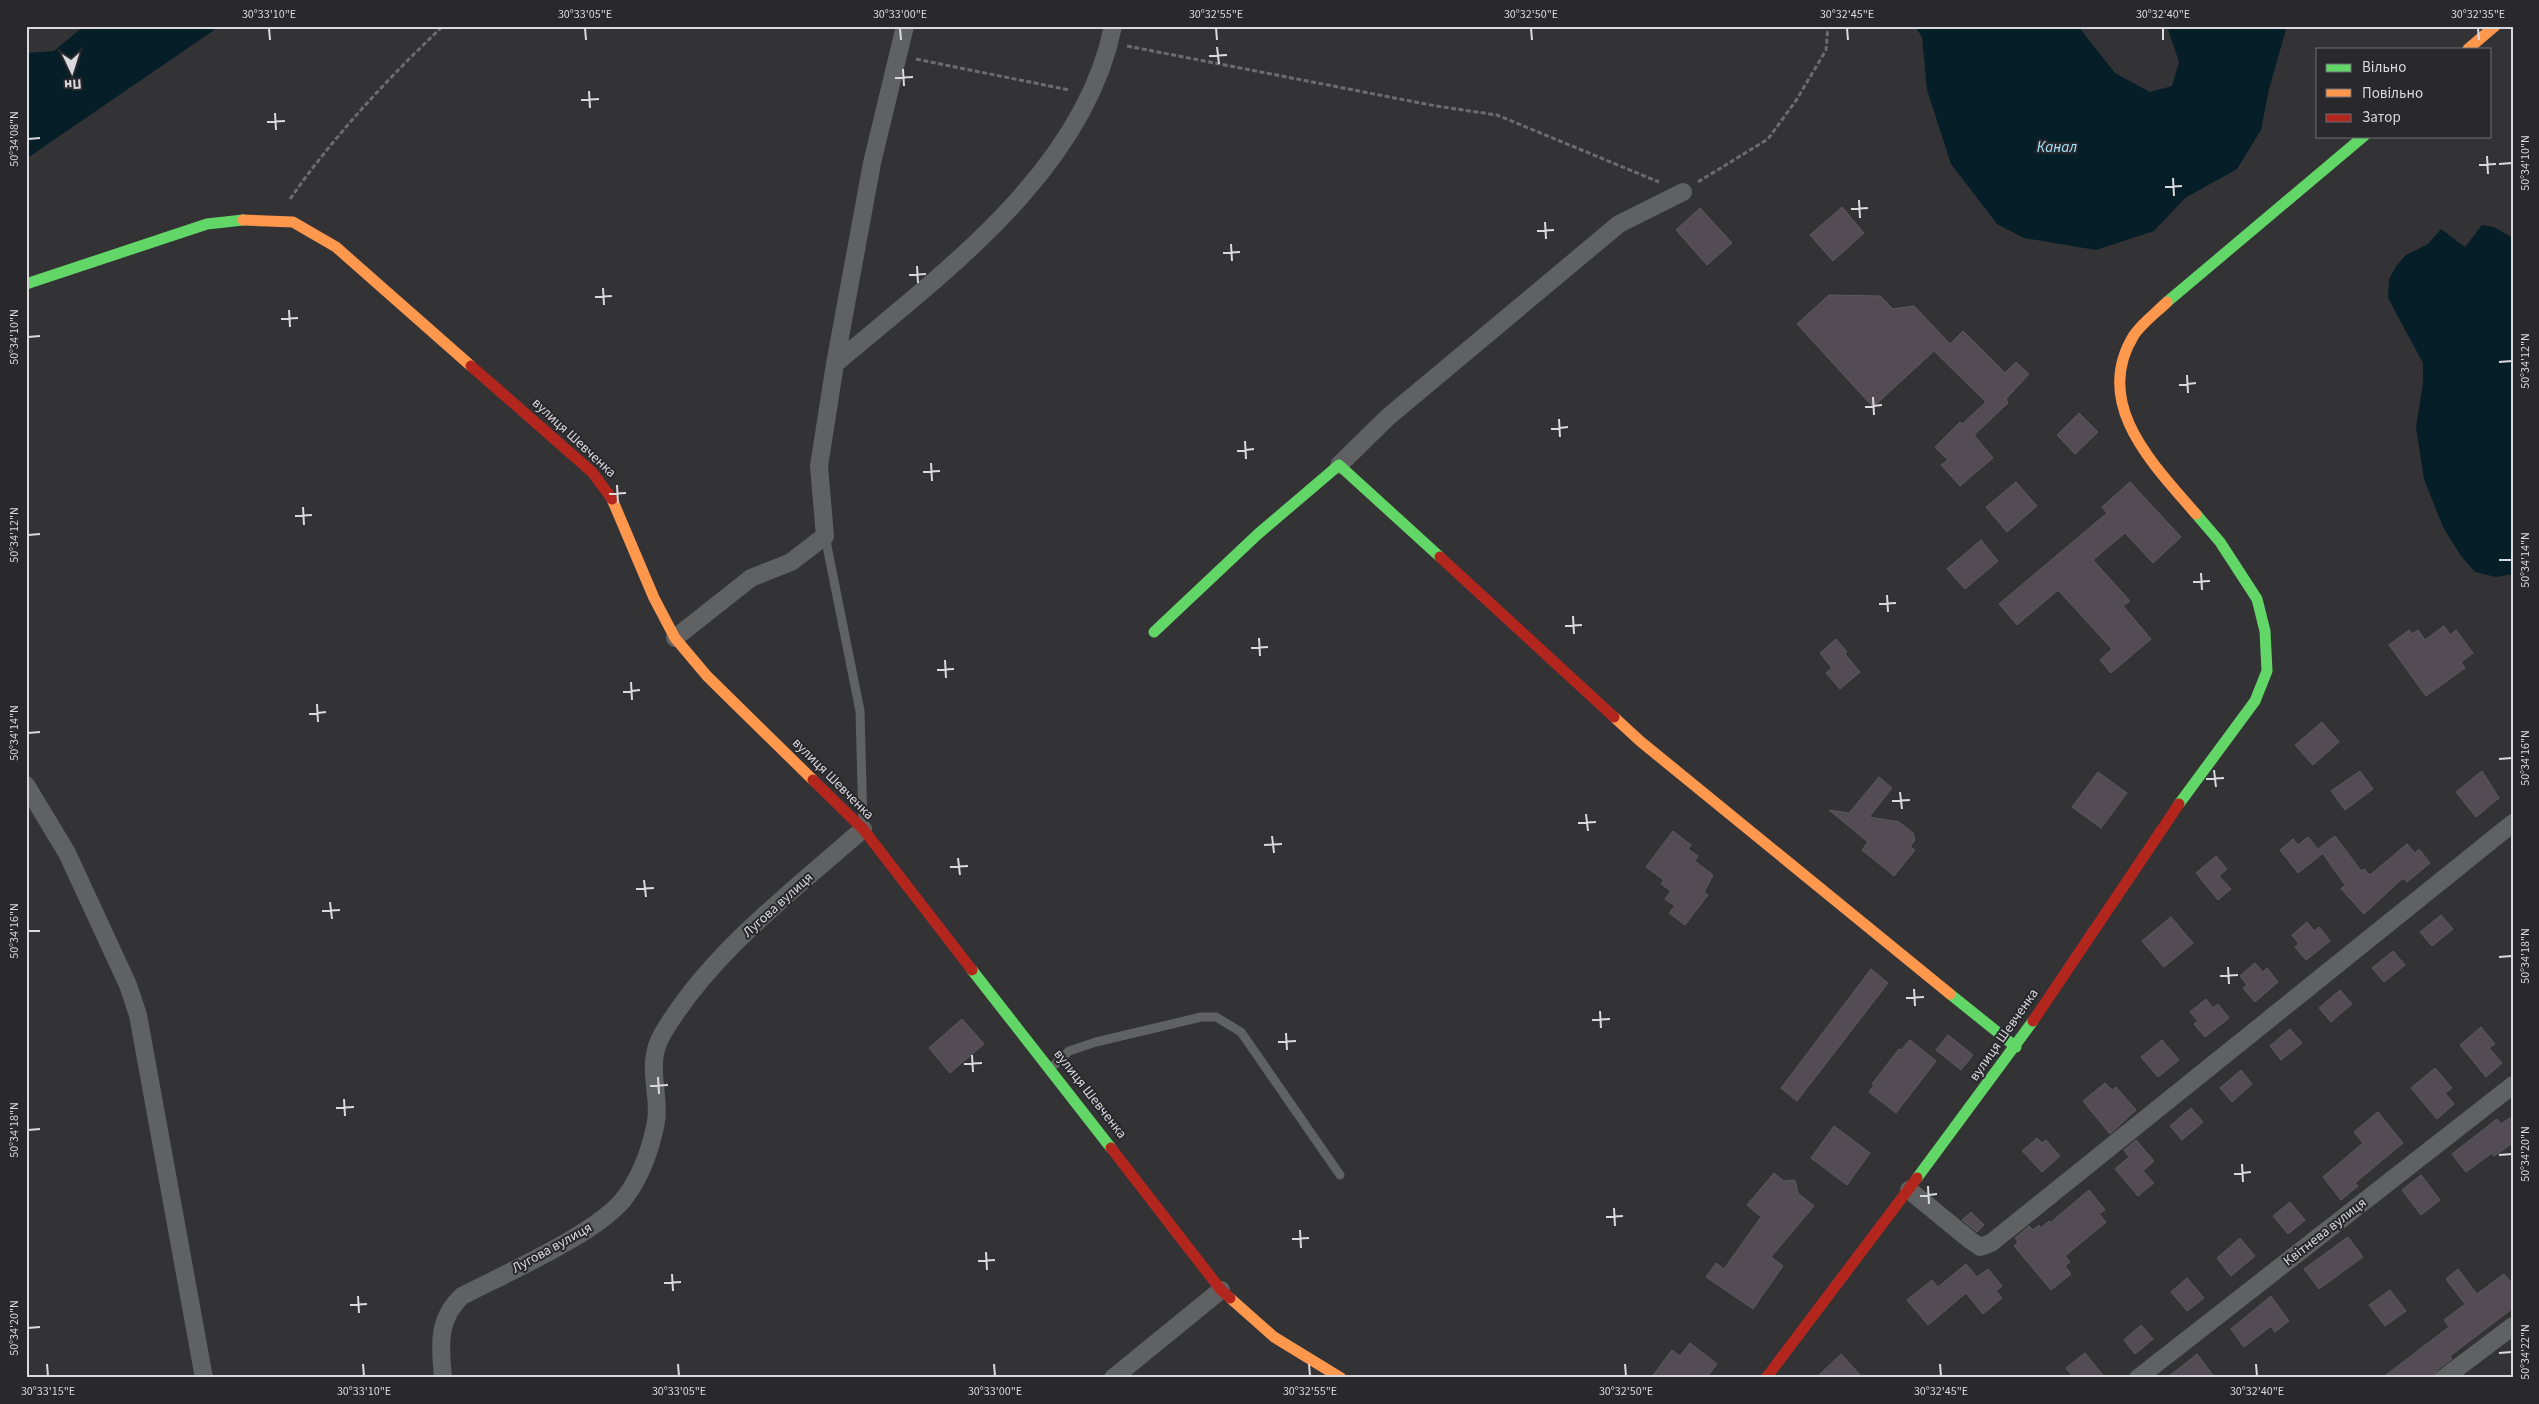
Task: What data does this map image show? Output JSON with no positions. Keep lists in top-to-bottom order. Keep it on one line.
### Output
{"streets":{"street":["вулиця Шевченка","Лугова вулиця","Квітнева вулиця"]},"crossings":[["вулиця Шевченка","Лугова вулиця"]],"water":["Канал"],"legend":["Вільно","Повільно","Затор"],"north":"bottom","coordinates":["30°33'10\"E","30°33'05\"E","30°33'00\"E","30°32'55\"E","30°32'50\"E","30°32'45\"E","30°32'40\"E","30°32'35\"E","50°34'08\"N","50°34'10\"N","50°34'12\"N","50°34'14\"N","50°34'16\"N","50°34'18\"N","50°34'20\"N","50°34'22\"N","30°33'15\"E"]}
